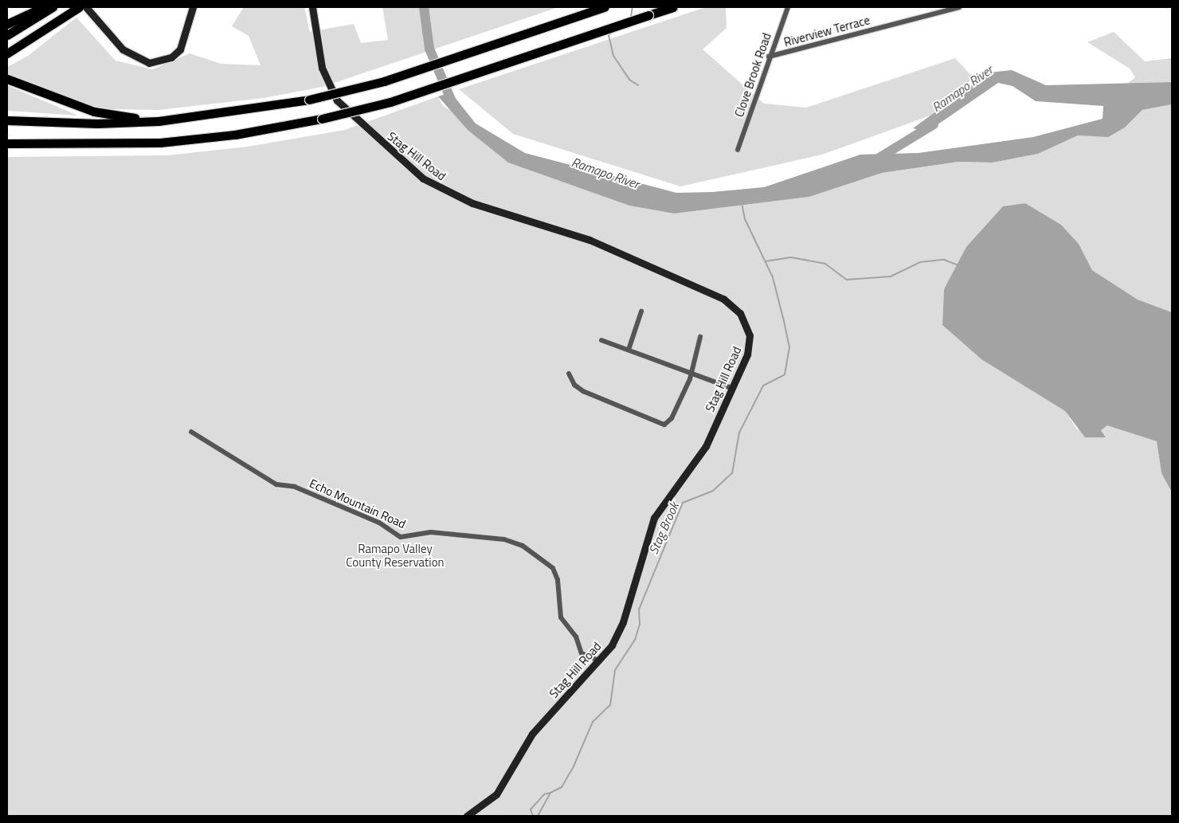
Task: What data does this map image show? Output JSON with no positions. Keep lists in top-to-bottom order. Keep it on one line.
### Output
{"streets":{"street":["Riverview Terrace","Clove Brook Road","Stag Hill Road","Echo Mountain Road"]},"crossings":[["Riverview Terrace","Clove Brook Road"],["Stag Hill Road","Echo Mountain Road"]],"water":["Ramapo River","Stag Brook"],"parks":["Ramapo Valley County Reservation"]}
